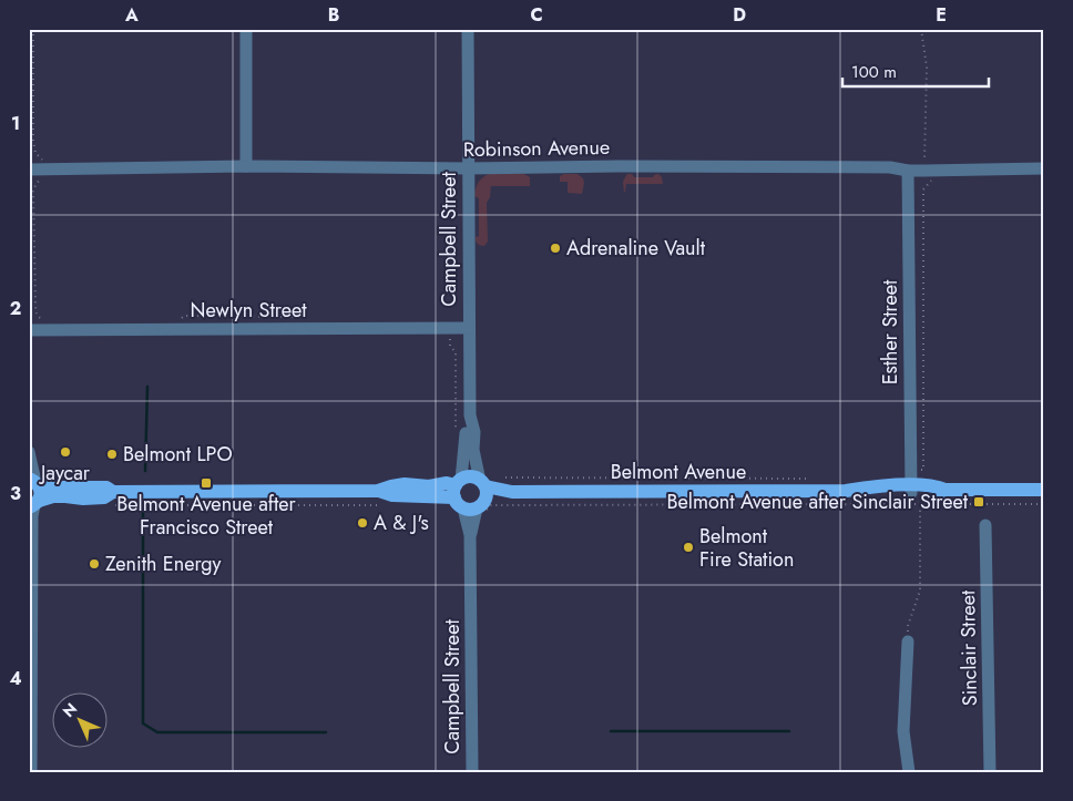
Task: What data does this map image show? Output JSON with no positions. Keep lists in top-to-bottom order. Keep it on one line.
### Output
{"streets":{"main road":["Belmont Avenue"],"street":["Robinson Avenue","Campbell Street","Newlyn Street","Esther Street","Sinclair Street"]},"crossings":[["Robinson Avenue","Campbell Street"],["Robinson Avenue","Esther Street"],["Campbell Street","Newlyn Street"],["Campbell Street","Belmont Avenue"],["Esther Street","Belmont Avenue"]],"places":{"other":["Adrenaline Vault","Jaycar","Belmont LPO","A & J's","Belmont Fire Station","Zenith Energy"],"transit":["Belmont Avenue after Francisco Street","Belmont Avenue after Sinclair Street"]},"scale_bar":"100 m","north":"top left","grid":{"columns":["A","B","C","D","E"],"rows":["1","2","3","4"]}}
